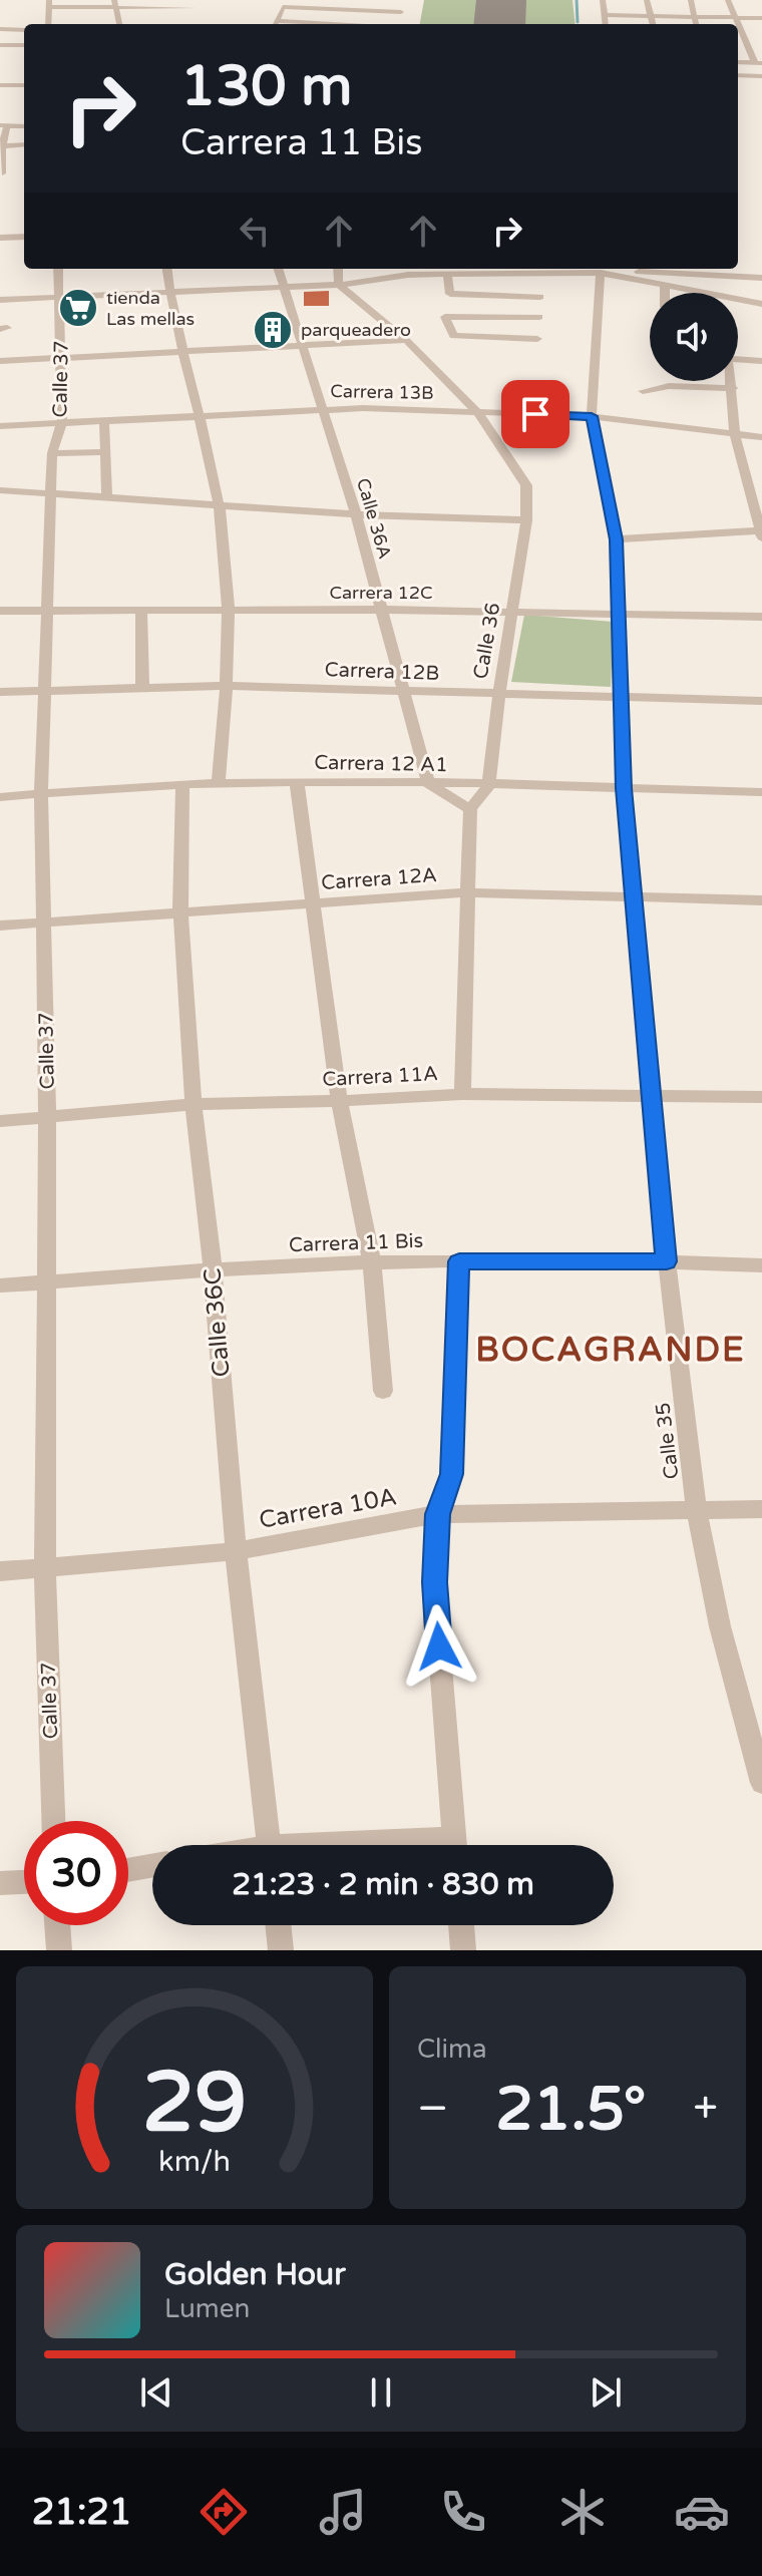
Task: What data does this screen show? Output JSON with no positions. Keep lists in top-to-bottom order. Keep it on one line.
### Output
{"streets":{"street":["Calle 37","Carrera 13B","Calle 36A","Carrera 12C","Calle 36","Carrera 12B","Carrera 12 A1","Carrera 12A","Carrera 11A","Carrera 11 Bis","Calle 36C","Calle 35","Carrera 10A"]},"crossings":[["Calle 37","Carrera 13B"],["Calle 37","Carrera 12C"],["Calle 37","Carrera 12B"],["Calle 37","Carrera 12 A1"],["Calle 37","Carrera 12A"],["Calle 37","Carrera 11A"],["Calle 37","Carrera 11 Bis"],["Calle 37","Carrera 10A"],["Carrera 13B","Calle 36A"],["Carrera 13B","Calle 36"],["Carrera 13B","Calle 35"],["Calle 36A","Carrera 12C"],["Calle 36A","Carrera 12B"],["Calle 36A","Carrera 12 A1"],["Carrera 12C","Calle 36"],["Carrera 12C","Calle 35"],["Calle 36","Carrera 12B"],["Calle 36","Carrera 12 A1"],["Carrera 12B","Calle 35"],["Carrera 12 A1","Calle 36C"],["Carrera 12 A1","Calle 35"],["Carrera 12A","Calle 36C"],["Carrera 12A","Calle 35"],["Carrera 11A","Calle 36C"],["Carrera 11A","Calle 35"],["Carrera 11 Bis","Calle 36C"],["Carrera 11 Bis","Calle 35"],["Calle 36C","Carrera 10A"],["Calle 35","Carrera 10A"]],"districts":["BOCAGRANDE"],"places":{"supermarket":["tienda Las mellas"],"building":["parqueadero"]},"page":{"turn":["130 m","Carrera 11 Bis"],"limit":"30","trip":"21:23 · 2 min · 830 m","tile":"Clima","heat":["−","21.5°","+"],"song":["Golden Hour","Lumen"],"tabs":"21:21","gauge":["29","km/h"]}}
